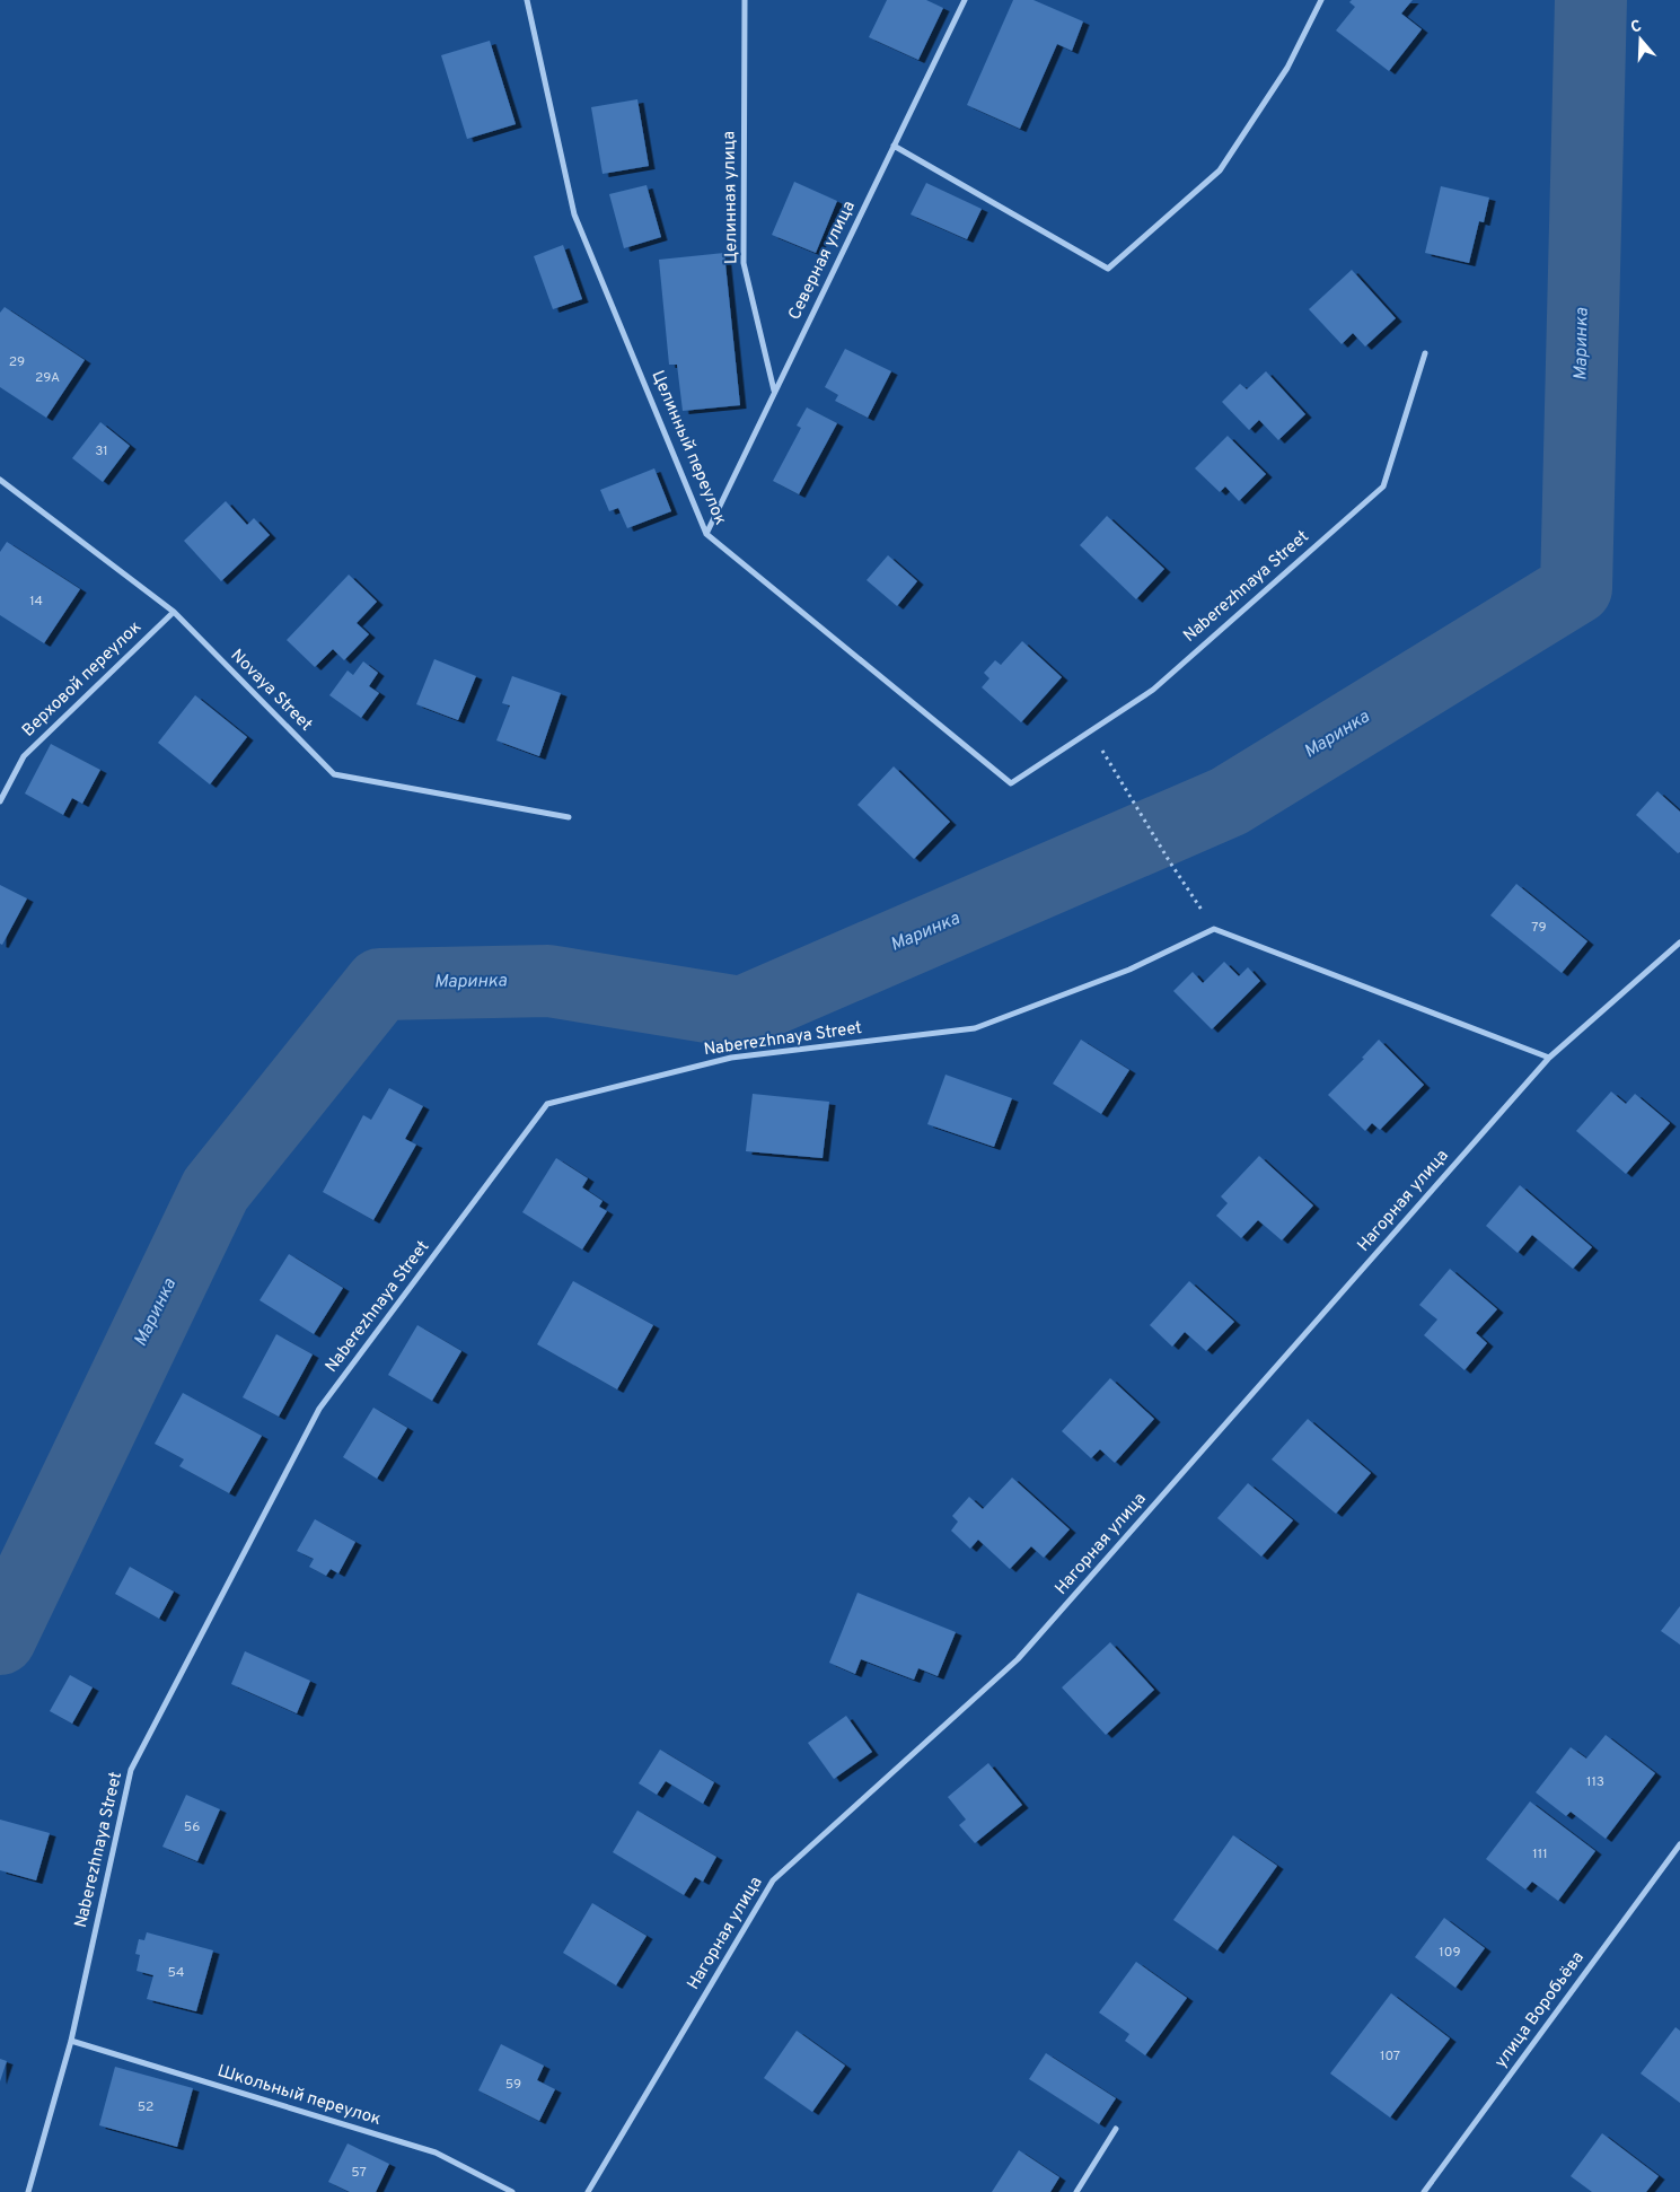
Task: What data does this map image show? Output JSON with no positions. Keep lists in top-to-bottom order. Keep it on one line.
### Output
{"streets":{"street":["Целинная улица","Северная улица","Целинный переулок","Naberezhnaya Street","Верховой переулок","Novaya Street","Нагорная улица","улица Воробьёва","Школьный переулок"]},"crossings":[["Целинная улица","Северная улица"],["Северная улица","Целинный переулок"],["Целинный переулок","Naberezhnaya Street"],["Naberezhnaya Street","Школьный переулок"],["Верховой переулок","Novaya Street"]],"water":["Маринка"],"house_numbers":["29","29А","31","14","79","113","56","111","109","54","107","59","52","57"],"north":"top"}
